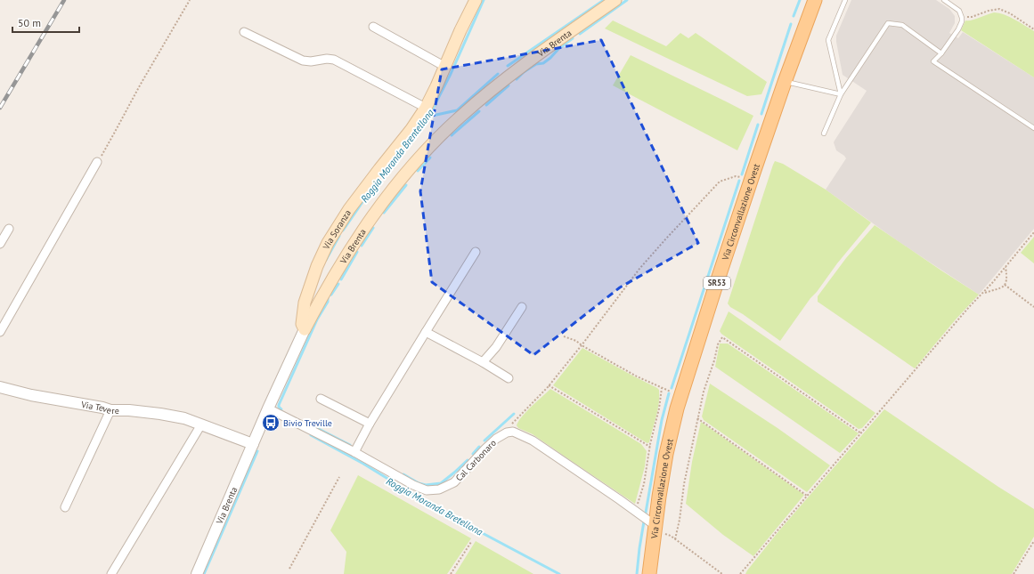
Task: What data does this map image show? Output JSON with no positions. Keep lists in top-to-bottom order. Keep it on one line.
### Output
{"streets":{"main road":["Via Brenta","Via Circonvallazione Ovest","Via Soranza","SR53"],"street":["Via Tevere","Cal Carbonaro"]},"crossings":[["Via Brenta","Via Soranza"],["Via Brenta","Via Tevere"],["Via Brenta","Cal Carbonaro"],["Via Circonvallazione Ovest","Cal Carbonaro"]],"water":["Roggia Moranda Brentellona","Roggia Moranda Bretellona"],"places":{"bus stop":["Bivio Treville"]},"scale_bar":"50 m"}
